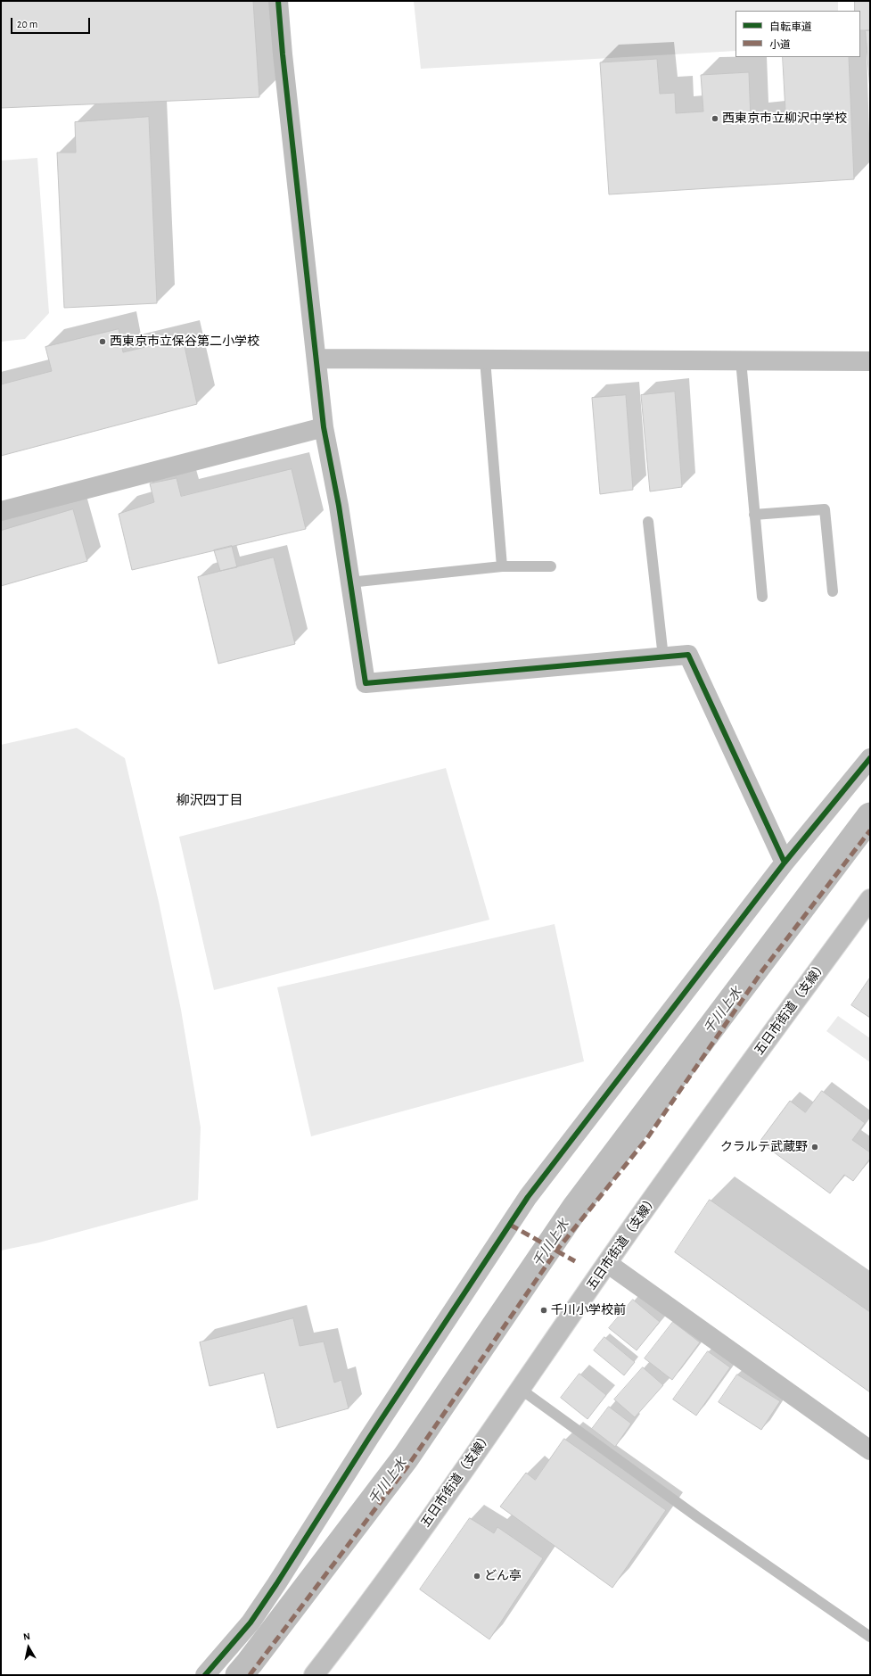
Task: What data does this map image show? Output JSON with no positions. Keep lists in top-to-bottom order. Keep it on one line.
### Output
{"streets":{"street":["五日市街道（支線）"]},"districts":["柳沢四丁目"],"water":["千川上水"],"places":["西東京市立柳沢中学校","西東京市立保谷第二小学校","クラルテ武蔵野","千川小学校前","どん亭"],"legend":["自転車道","小道"],"scale_bar":"20 m","north":"top"}
